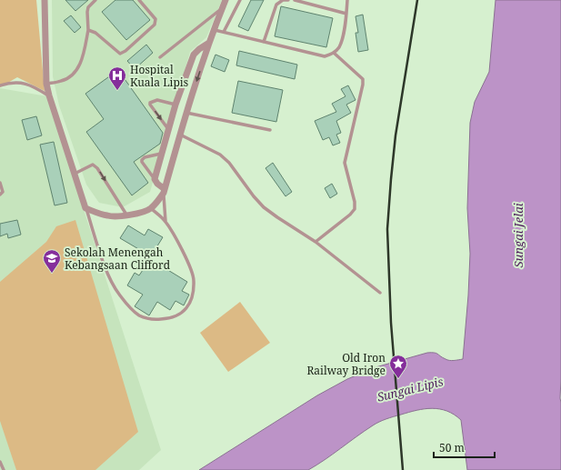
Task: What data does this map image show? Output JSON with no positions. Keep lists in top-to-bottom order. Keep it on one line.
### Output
{"water":["Sungai Jelai","Sungai Lipis"],"places":{"hospital":["Hospital Kuala Lipis"],"school or university":["Sekolah Menengah Kebangsaan Clifford"],"place":["Old Iron Railway Bridge"]},"scale_bar":"50 m"}
